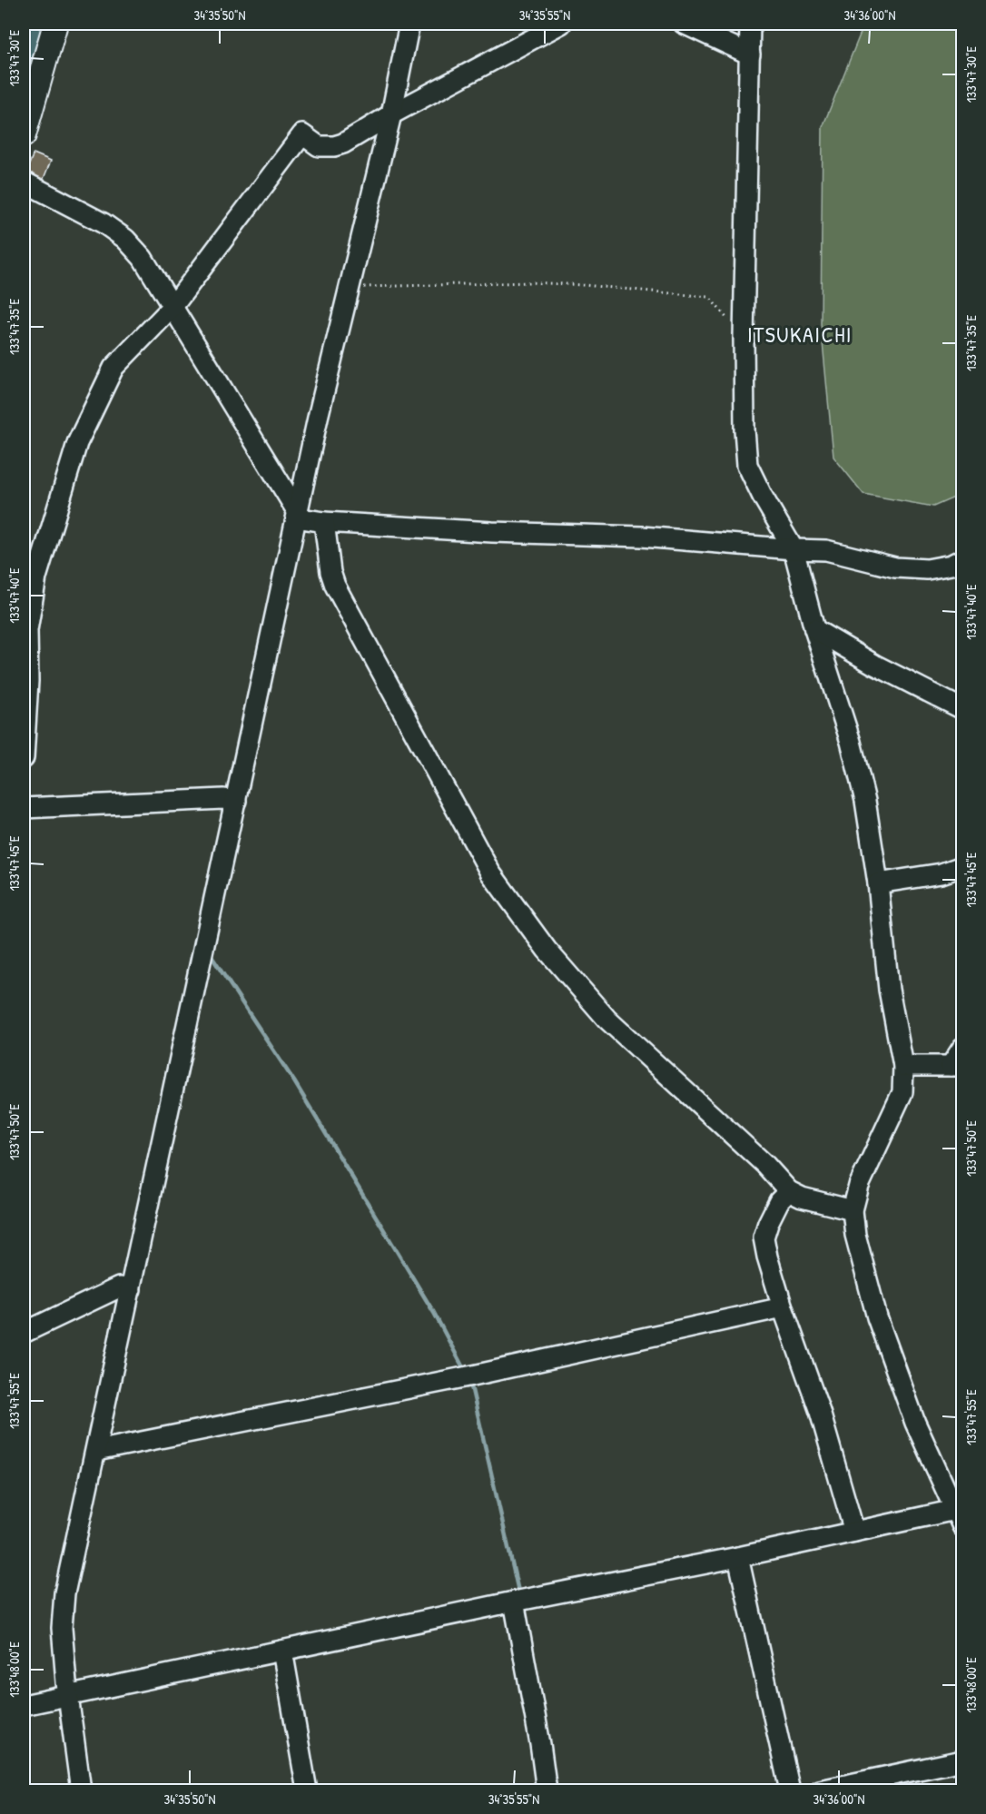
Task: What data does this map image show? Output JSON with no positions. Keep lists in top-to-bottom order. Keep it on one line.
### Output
{"districts":["ITSUKAICHI"],"coordinates":["34°35'50\"N","34°35'55\"N","34°36'00\"N","133°47'30\"E","133°47'35\"E","133°47'40\"E","133°47'45\"E","133°47'50\"E","133°47'55\"E","133°48'00\"E"]}
